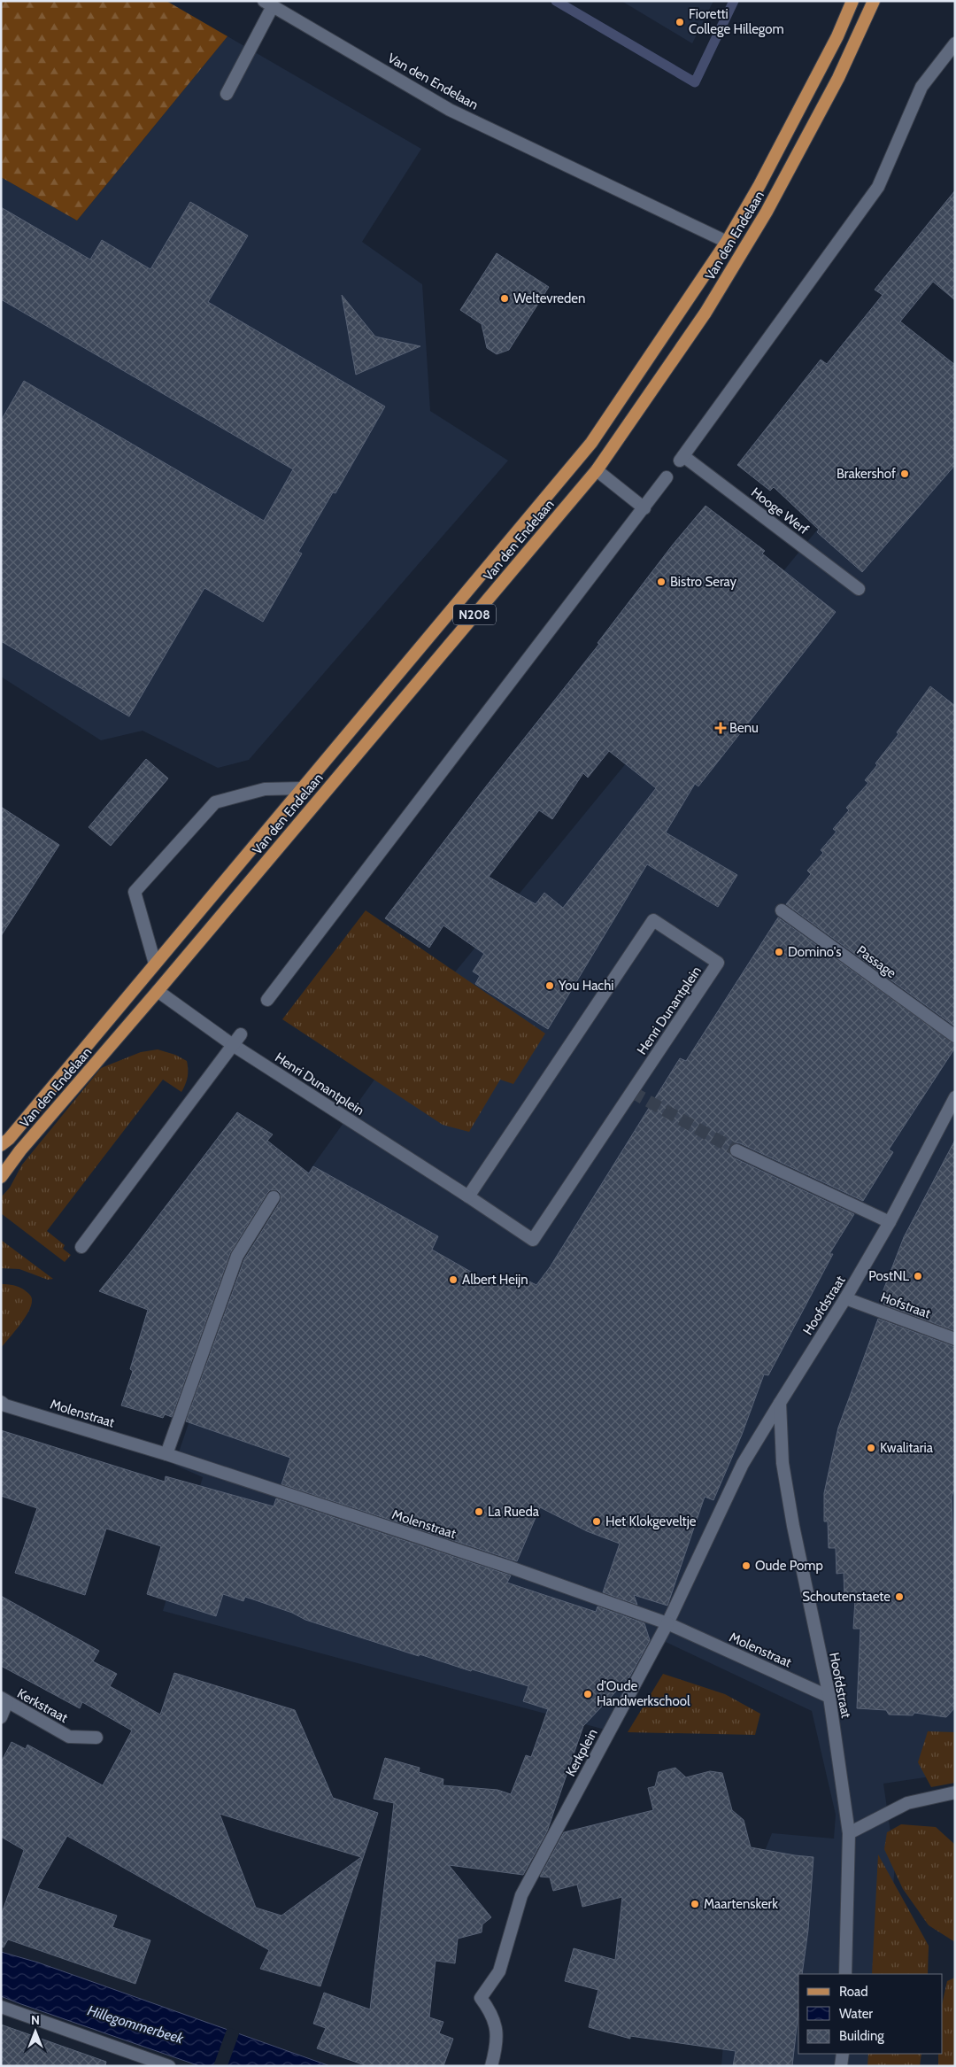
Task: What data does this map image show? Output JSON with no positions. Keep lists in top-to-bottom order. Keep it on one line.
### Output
{"streets":{"main road":["Van den Endelaan","N208"],"street":["Hooge Werf","Passage","Henri Dunantplein","Hoofdstraat","Hofstraat","Molenstraat","Kerkstraat","Kerkplein"]},"crossings":[["Van den Endelaan","Henri Dunantplein"],["Hoofdstraat","Hofstraat"],["Hoofdstraat","Molenstraat"],["Hoofdstraat","Kerkplein"],["Molenstraat","Kerkplein"]],"water":["Hillegommerbeek"],"places":{"other":["Fioretti College Hillegom","Weltevreden","Brakershof","Bistro Seray","Domino's","You Hachi","PostNL","Albert Heijn","Kwalitaria","La Rueda","Het Klokgeveltje","Oude Pomp","Schoutenstaete","d’Oude Handwerkschool","Maartenskerk"],"health":["Benu"]},"legend":["Road","Water","Building"],"north":"top"}
